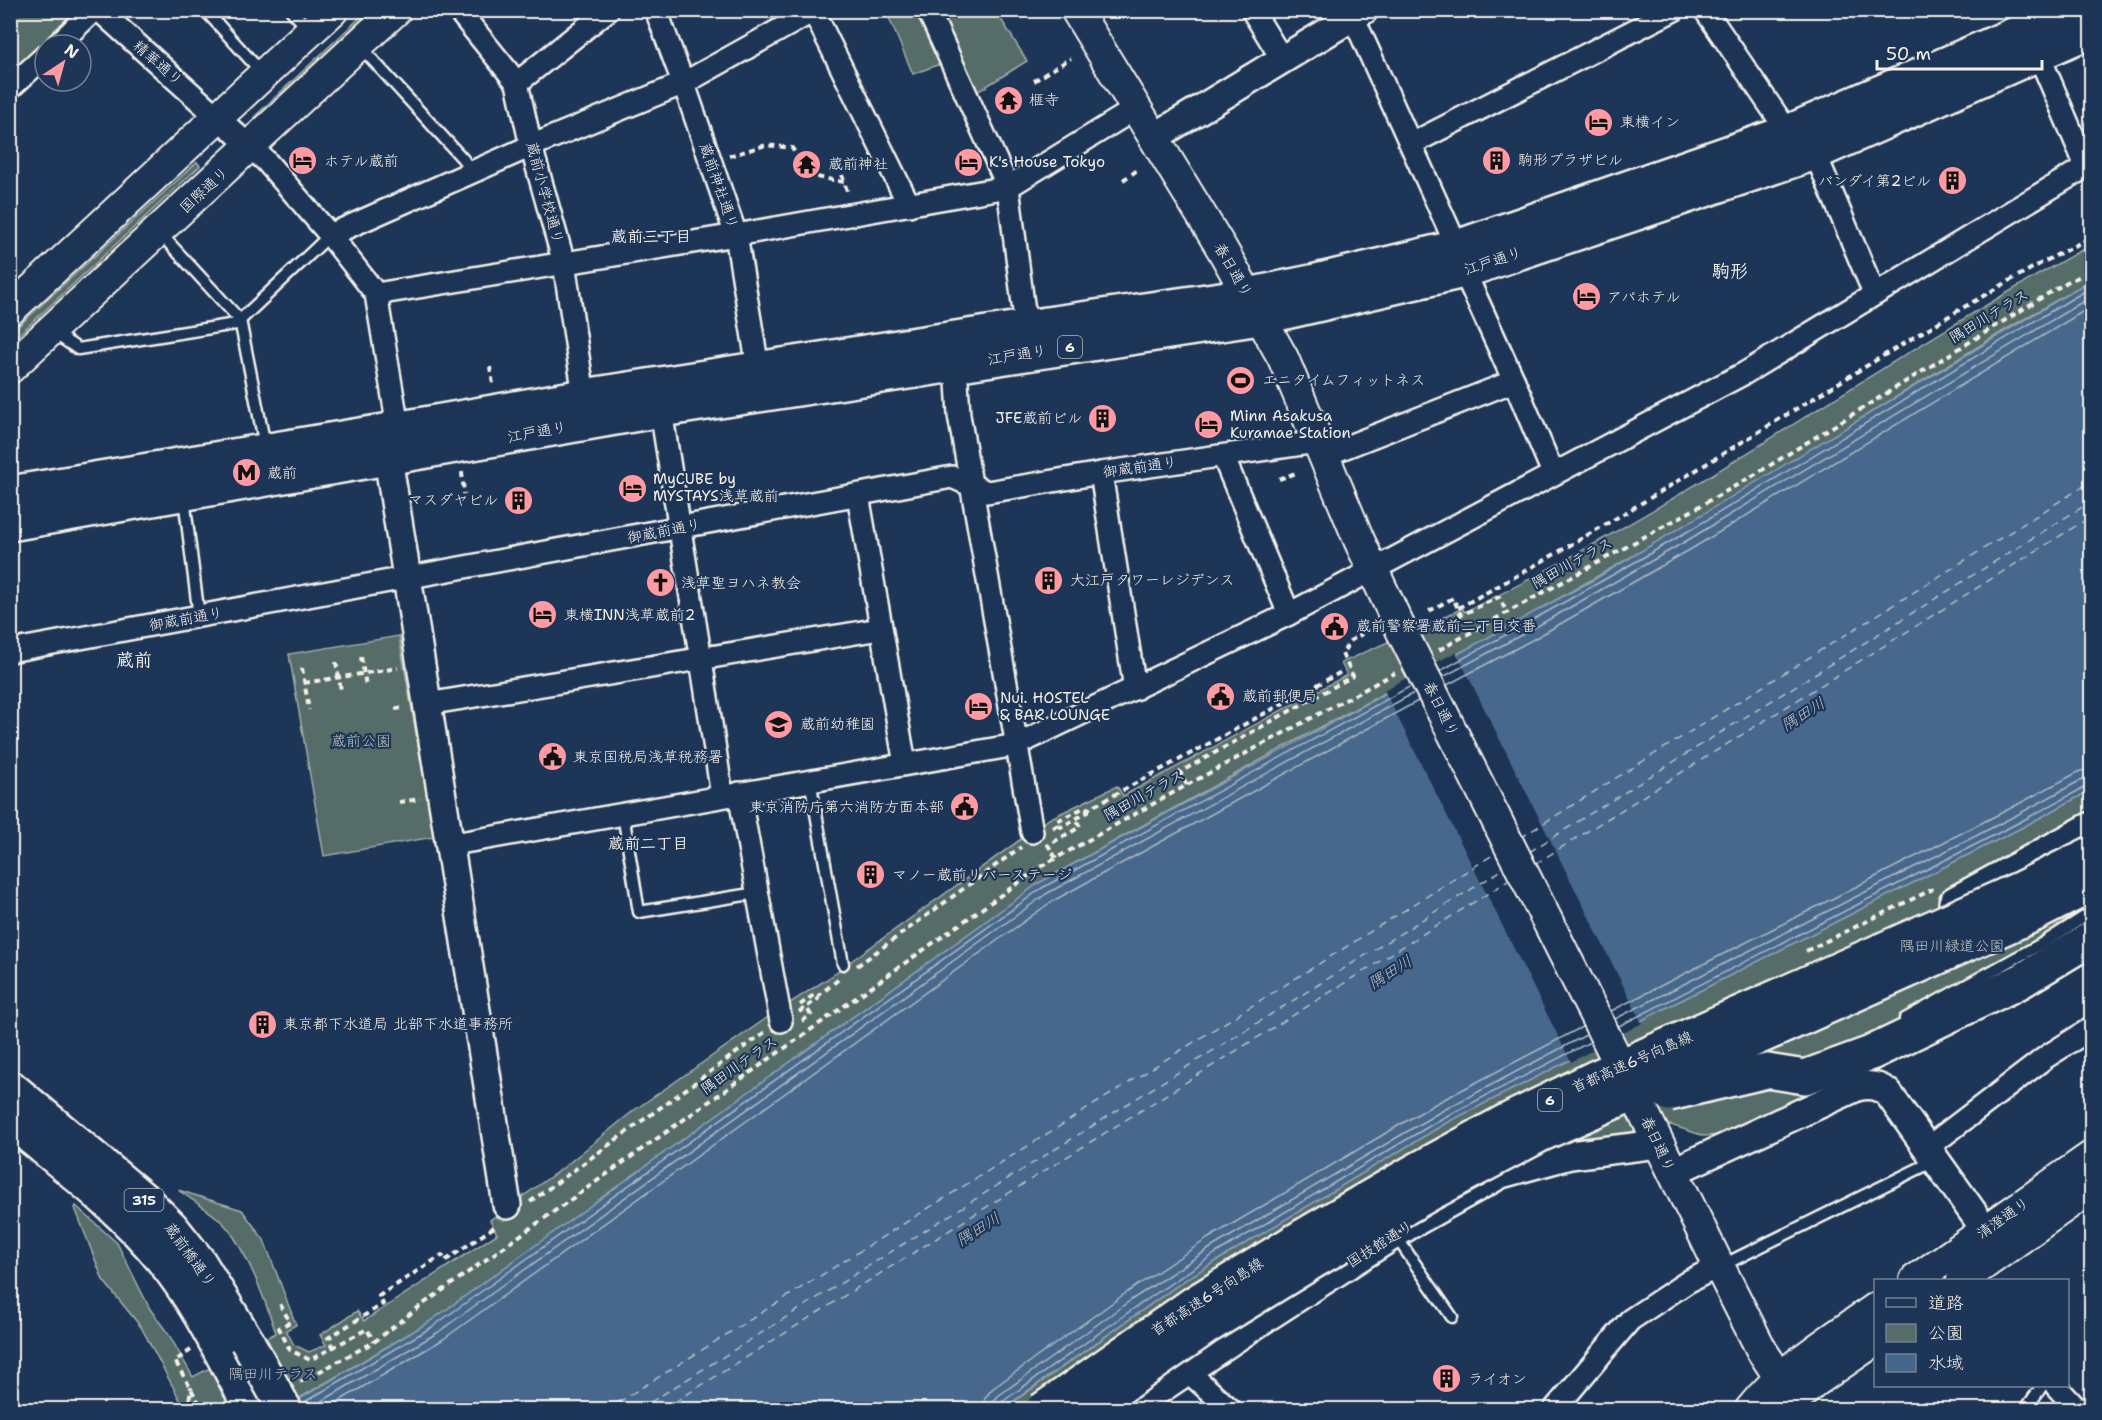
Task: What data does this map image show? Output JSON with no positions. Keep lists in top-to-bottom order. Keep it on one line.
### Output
{"streets":{"main road":["国際通り","江戸通り","春日通り","6","首都高速6号向島線","315","清澄通り","蔵前橋通り"],"street":["精華通り","蔵前神社通り","蔵前小学校通り","御蔵前通り","国技館通り"],"path":["隅田川テラス"]},"crossings":[["精華通り","国際通り"],["蔵前神社通り","江戸通り"],["蔵前小学校通り","江戸通り"],["江戸通り","春日通り"],["春日通り","御蔵前通り"],["春日通り","国技館通り"],["隅田川テラス","315"],["6","首都高速6号向島線"],["315","蔵前橋通り"]],"districts":["蔵前三丁目","駒形","蔵前","蔵前二丁目"],"water":["隅田川"],"parks":["蔵前公園","隅田川緑道公園","隅田川テラス"],"places":{"temple":["榧寺","蔵前神社"],"hotel":["東横イン","ホテル蔵前","K's House Tokyo","アパホテル","Minn Asakusa Kuramae Station","MyCUBE by MYSTAYS浅草蔵前","東横INN浅草蔵前2","Nui. HOSTEL & BAR LOUNGE"],"building":["駒形プラザビル","バンダイ第2ビル","JFE蔵前ビル","マスダヤビル","大江戸タワーレジデンス","マノー蔵前リバーステージ","東京都下水道局 北部下水道事務所","ライオン"],"sports":["エニタイムフィットネス"],"metro station":["蔵前"],"church":["浅草聖ヨハネ教会"],"public building":["蔵前警察署蔵前二丁目交番","蔵前郵便局","東京国税局浅草税務署","東京消防庁第六消防方面本部"],"school or university":["蔵前幼稚園"]},"legend":["道路","公園","水域"],"scale_bar":"50 m","north":"top right"}
